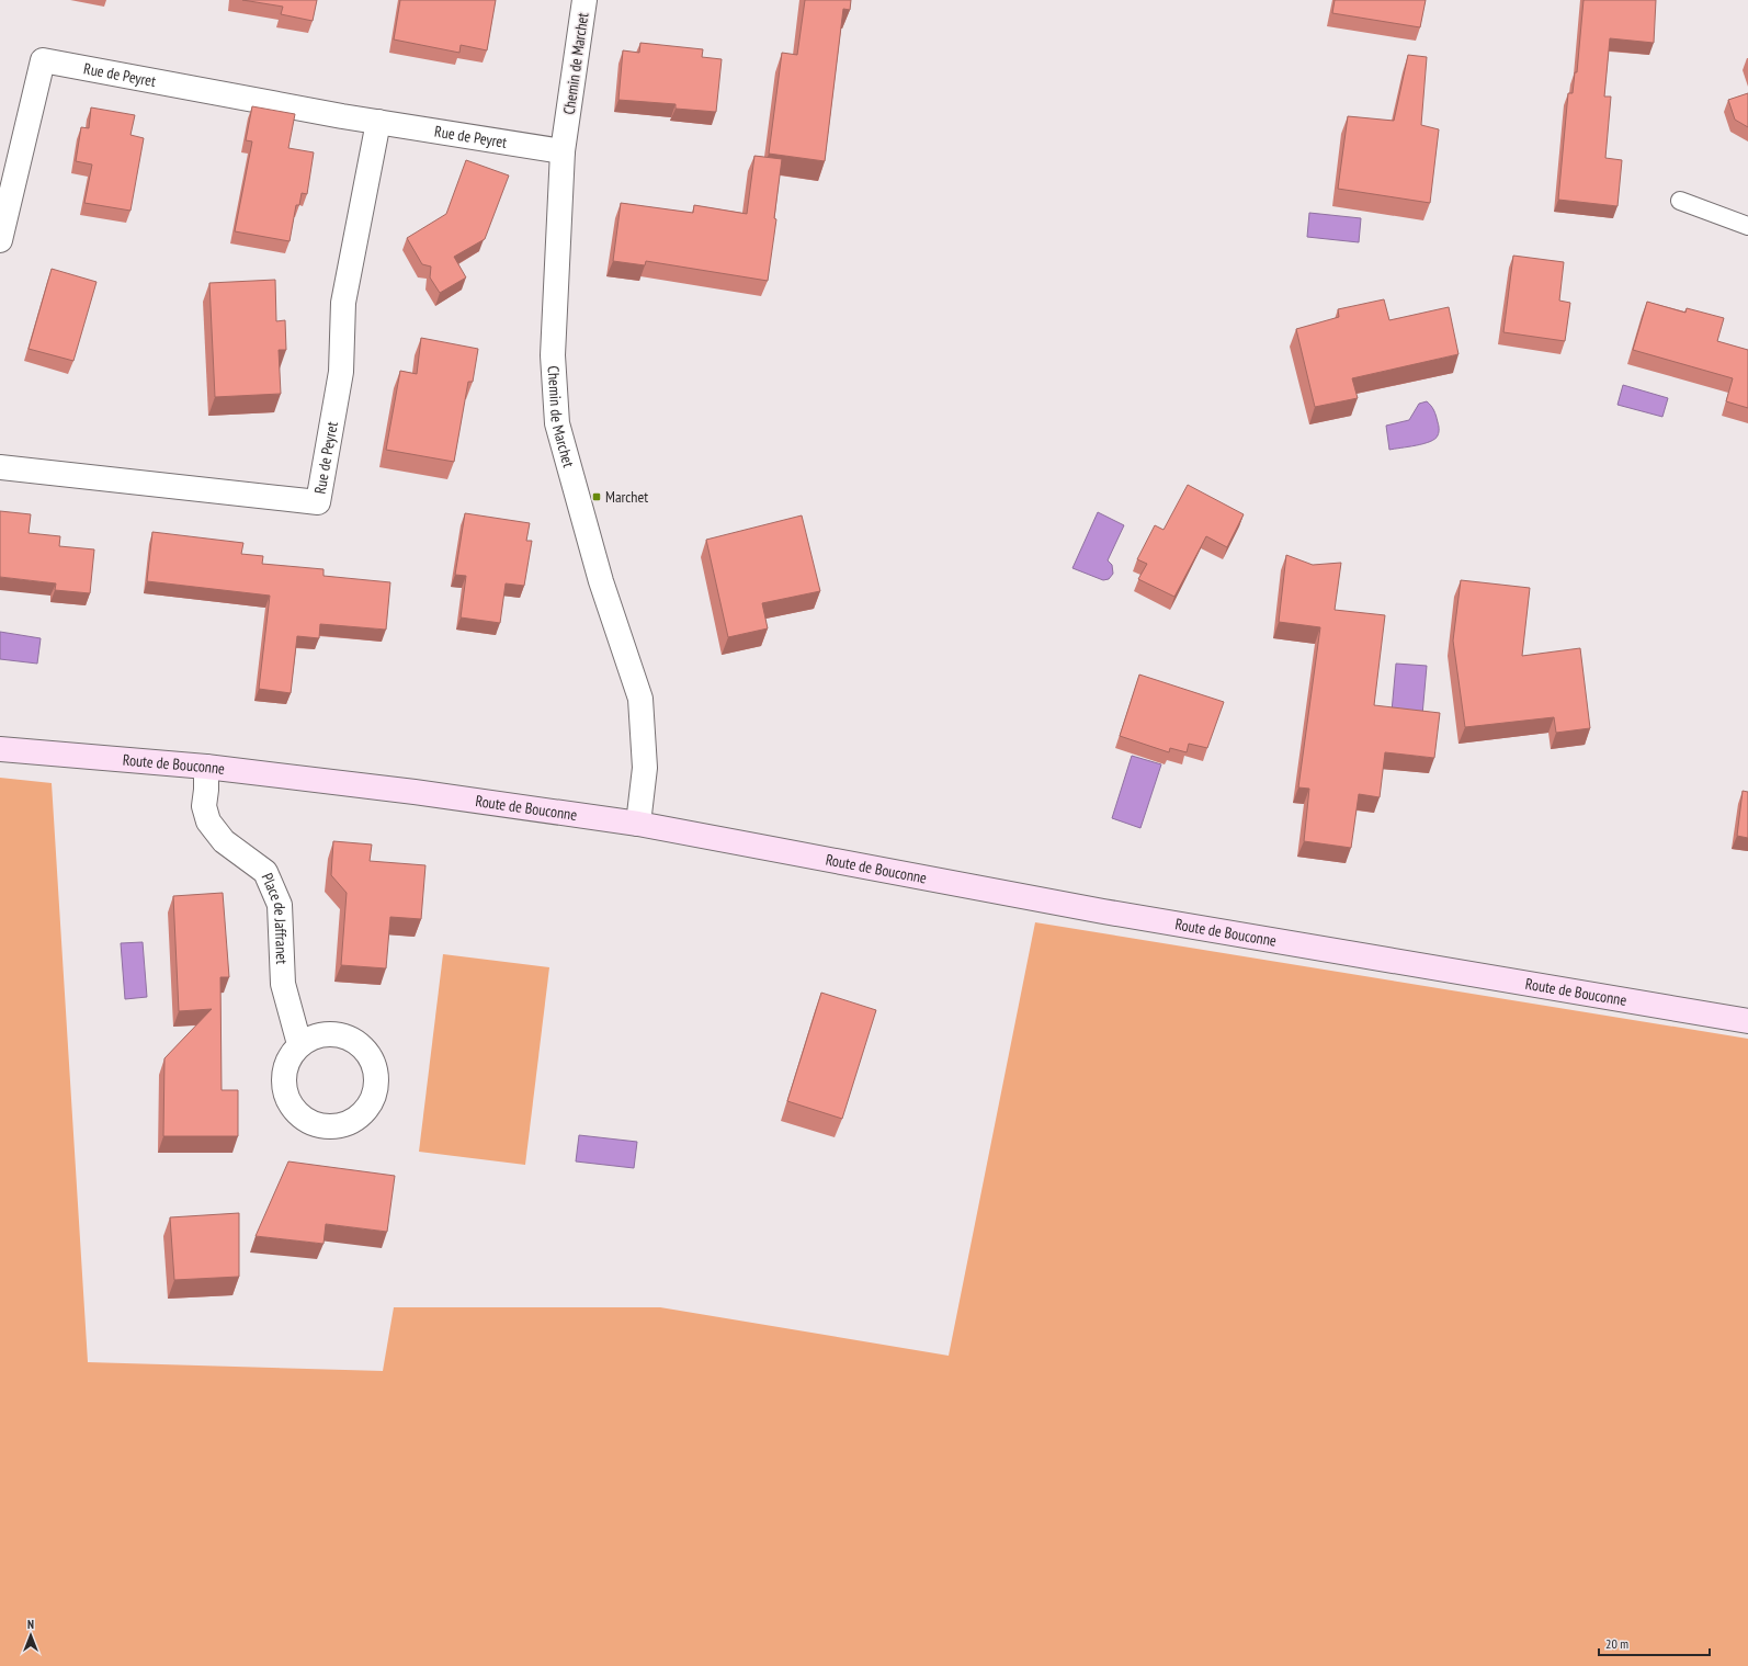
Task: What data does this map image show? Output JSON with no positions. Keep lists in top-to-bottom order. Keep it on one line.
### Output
{"streets":{"street":["Chemin de Marchet","Rue de Peyret","Route de Bouconne","Place de Jaffranet"]},"crossings":[["Chemin de Marchet","Rue de Peyret"],["Chemin de Marchet","Route de Bouconne"],["Route de Bouconne","Place de Jaffranet"]],"places":{"transit":["Marchet"]},"scale_bar":"20 m","north":"top"}
